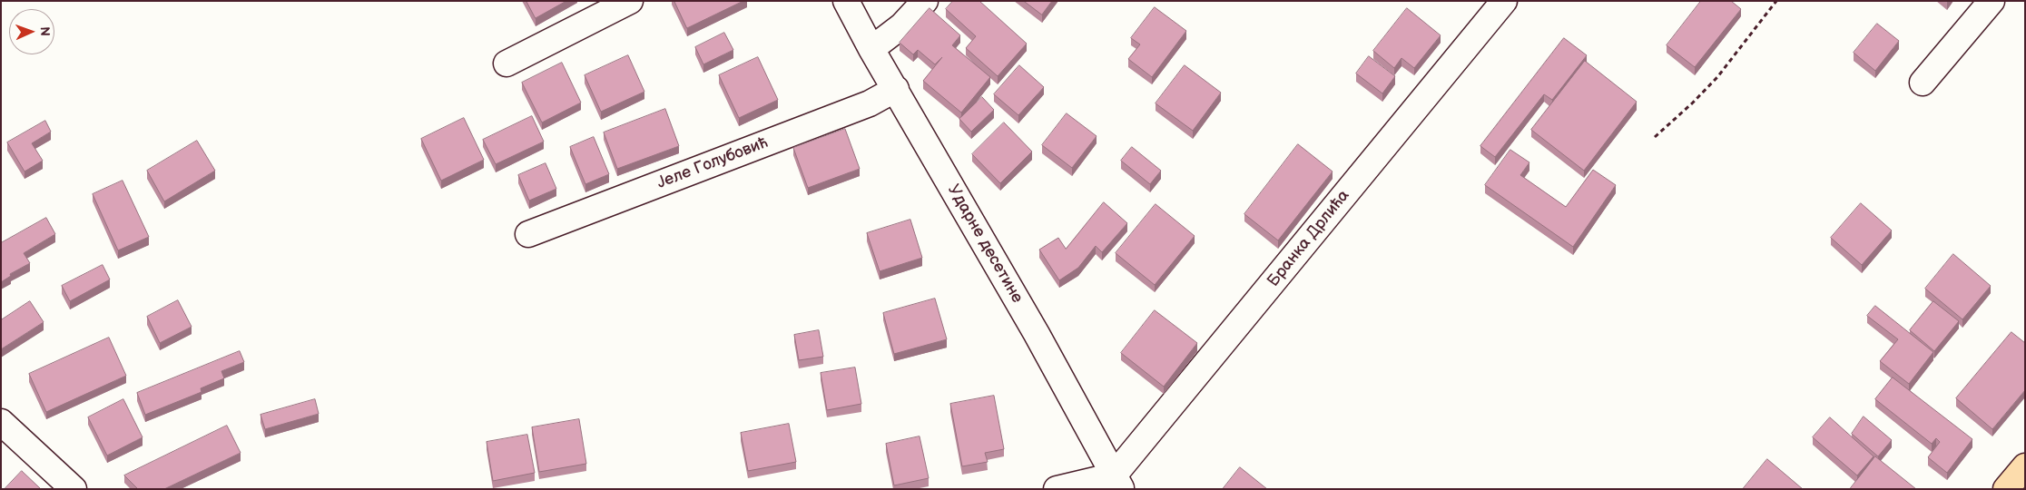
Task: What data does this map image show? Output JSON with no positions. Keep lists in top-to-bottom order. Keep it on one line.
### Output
{"streets":{"street":["Јеле Голубовић","Бранка Дрлића","Ударне десетине"]},"crossings":[["Јеле Голубовић","Ударне десетине"],["Бранка Дрлића","Ударне десетине"]],"north":"right"}
